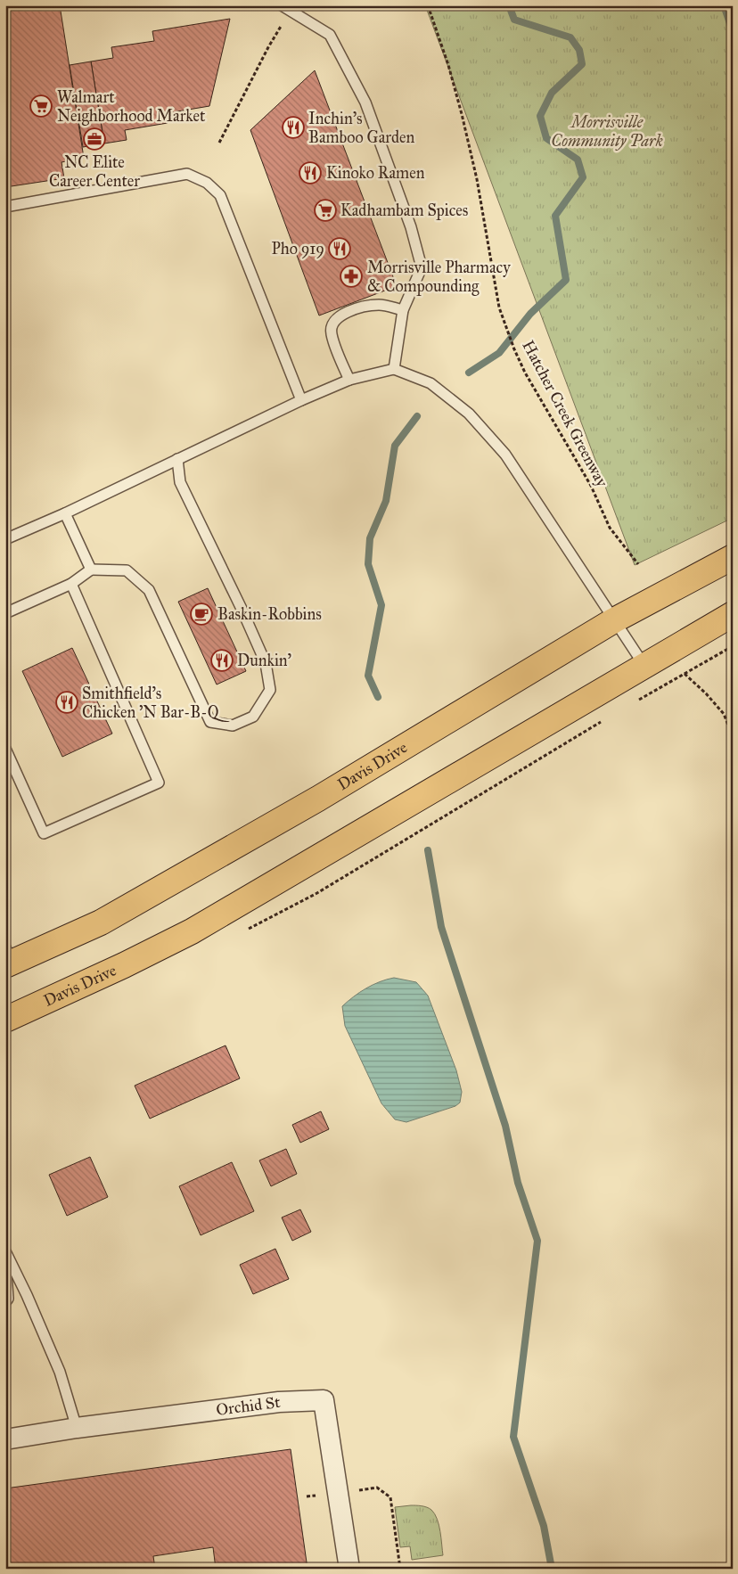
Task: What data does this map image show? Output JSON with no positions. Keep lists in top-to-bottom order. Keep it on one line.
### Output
{"streets":{"main road":["Davis Drive"],"street":["Orchid St"],"path":["Hatcher Creek Greenway"]},"parks":["Morrisville Community Park"],"places":{"supermarket":["Walmart Neighborhood Market","Kadhambam Spices"],"restaurant":["Inchin's Bamboo Garden","Kinoko Ramen","Pho 919","Dunkin'","Smithfield's Chicken 'N Bar-B-Q"],"office":["NC Elite Career Center"],"pharmacy":["Morrisville Pharmacy & Compounding"],"cafe":["Baskin-Robbins"]}}
